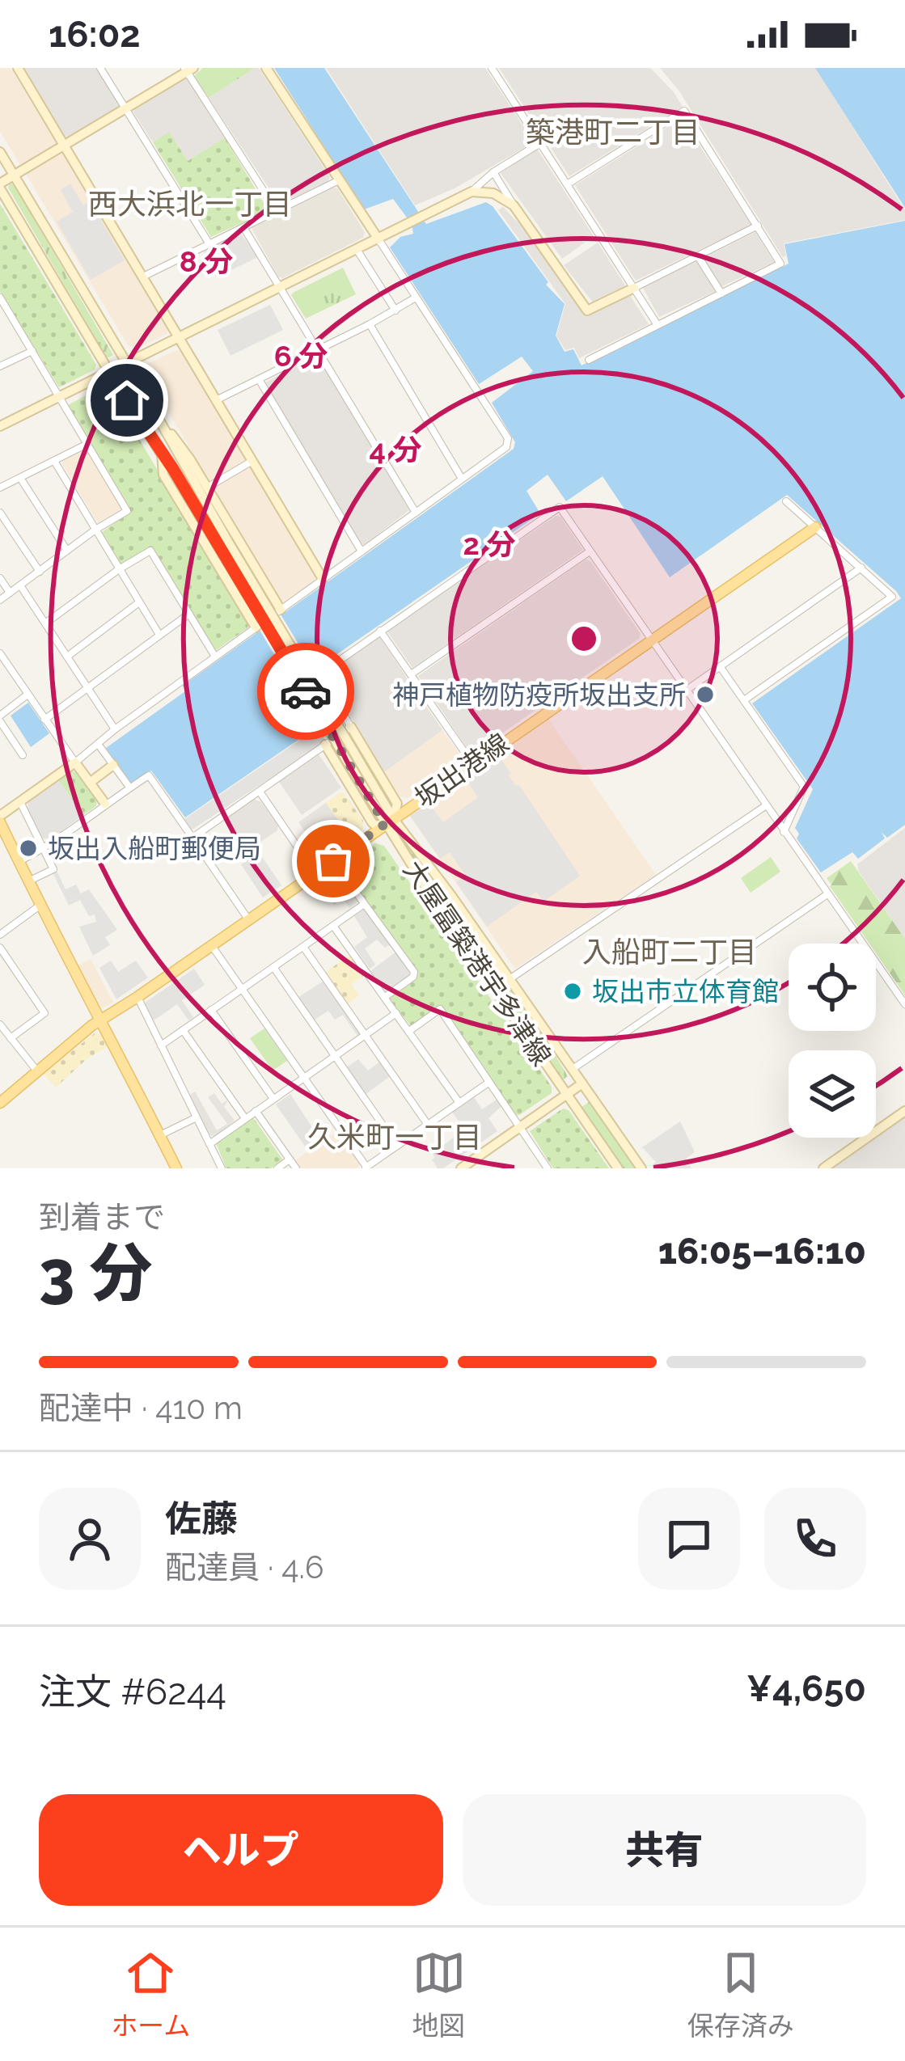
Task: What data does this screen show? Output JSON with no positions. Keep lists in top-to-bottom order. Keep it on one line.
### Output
{"streets":{"main road":["坂出港線","大屋冨築港宇多津線"]},"crossings":[["坂出港線","大屋冨築港宇多津線"]],"districts":["築港町二丁目","西大浜北一丁目","入船町二丁目","久米町一丁目"],"places":["神戸植物防疫所坂出支所","坂出入船町郵便局","坂出市立体育館"],"page":{"status":"16:02","heading":["3 分","到着まで","16:05–16:10"],"panel":["佐藤","配達員 · 4.6","注文 #6244","¥4,650"],"bar":"配達中 · 410 m","buttons":["ヘルプ","共有"],"tabs":["ホーム","地図","保存済み"]},"rings":["8 分","6 分","4 分","2 分"]}
